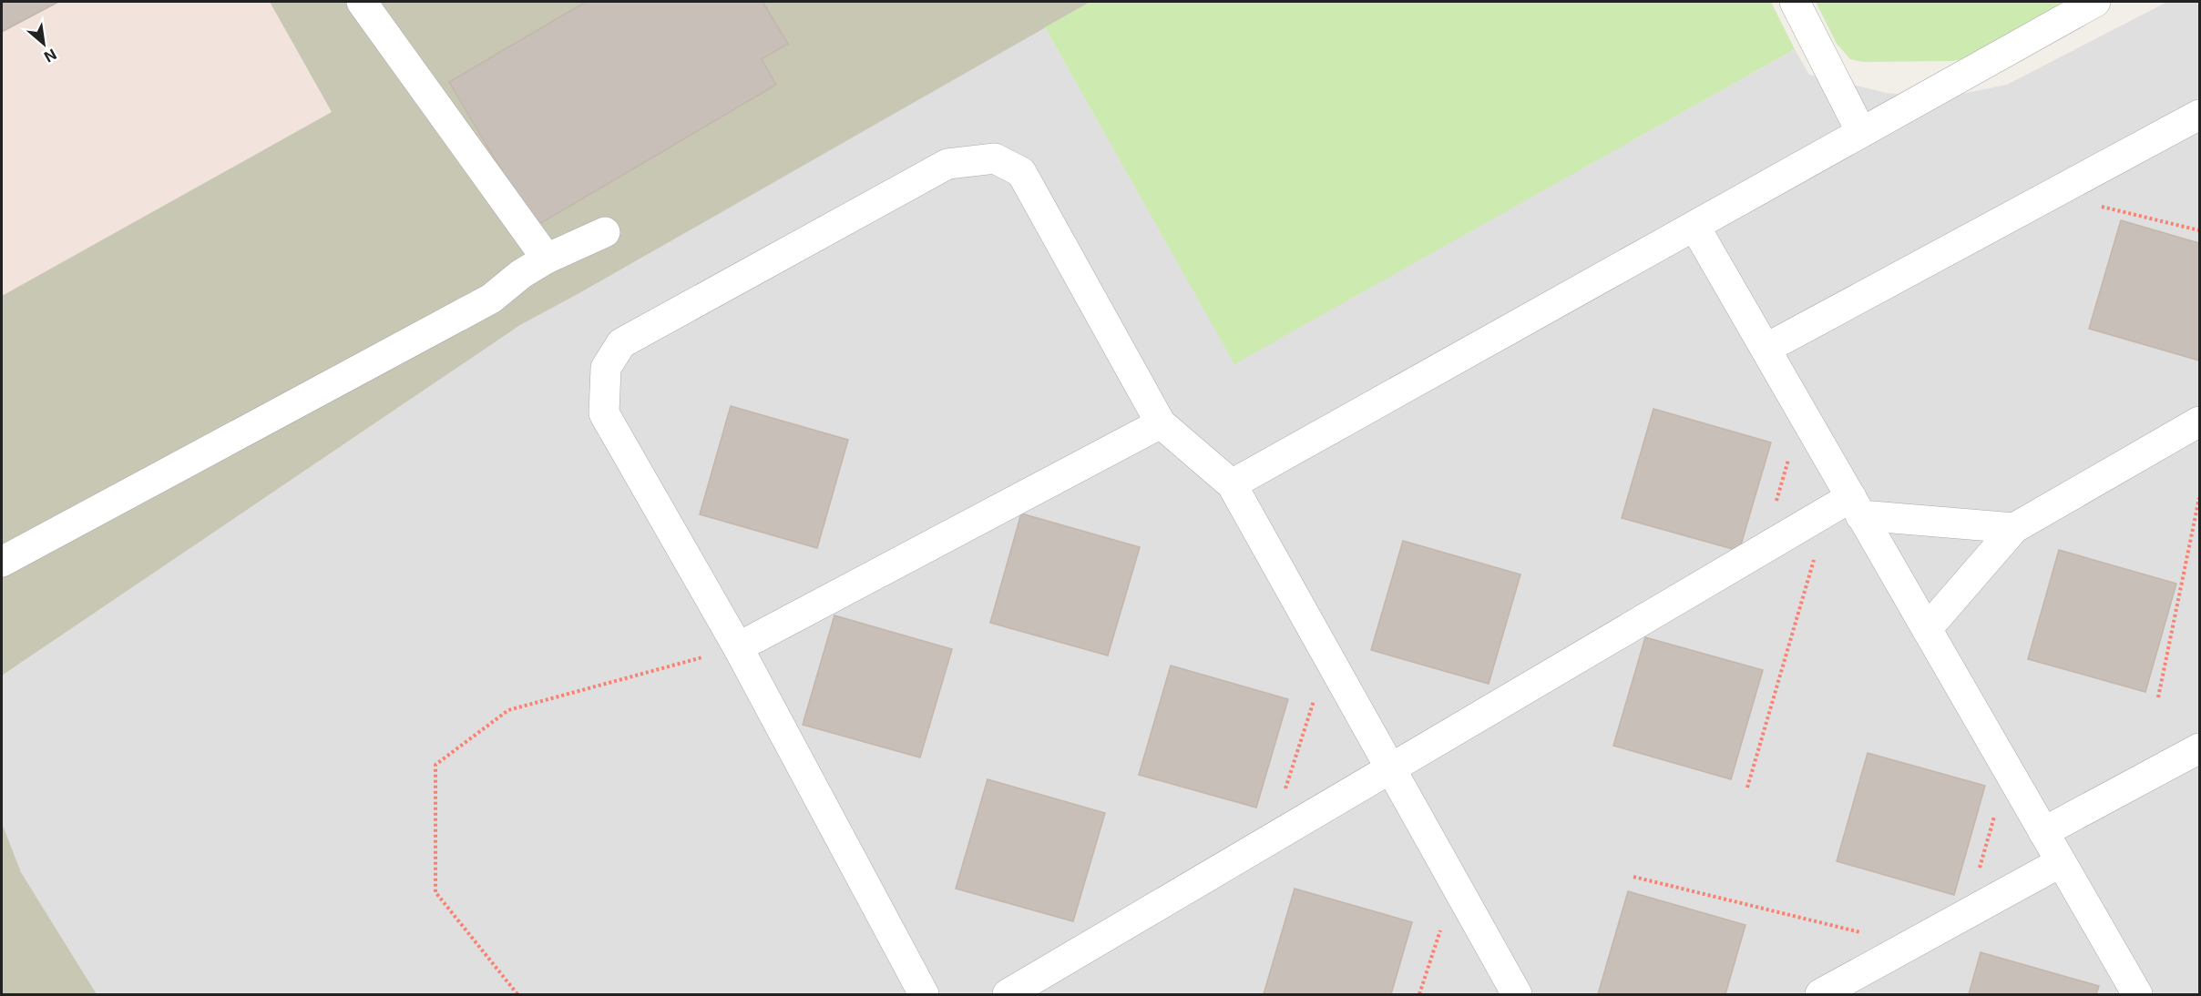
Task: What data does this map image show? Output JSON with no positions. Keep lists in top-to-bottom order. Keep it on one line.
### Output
{"north":"bottom right"}
